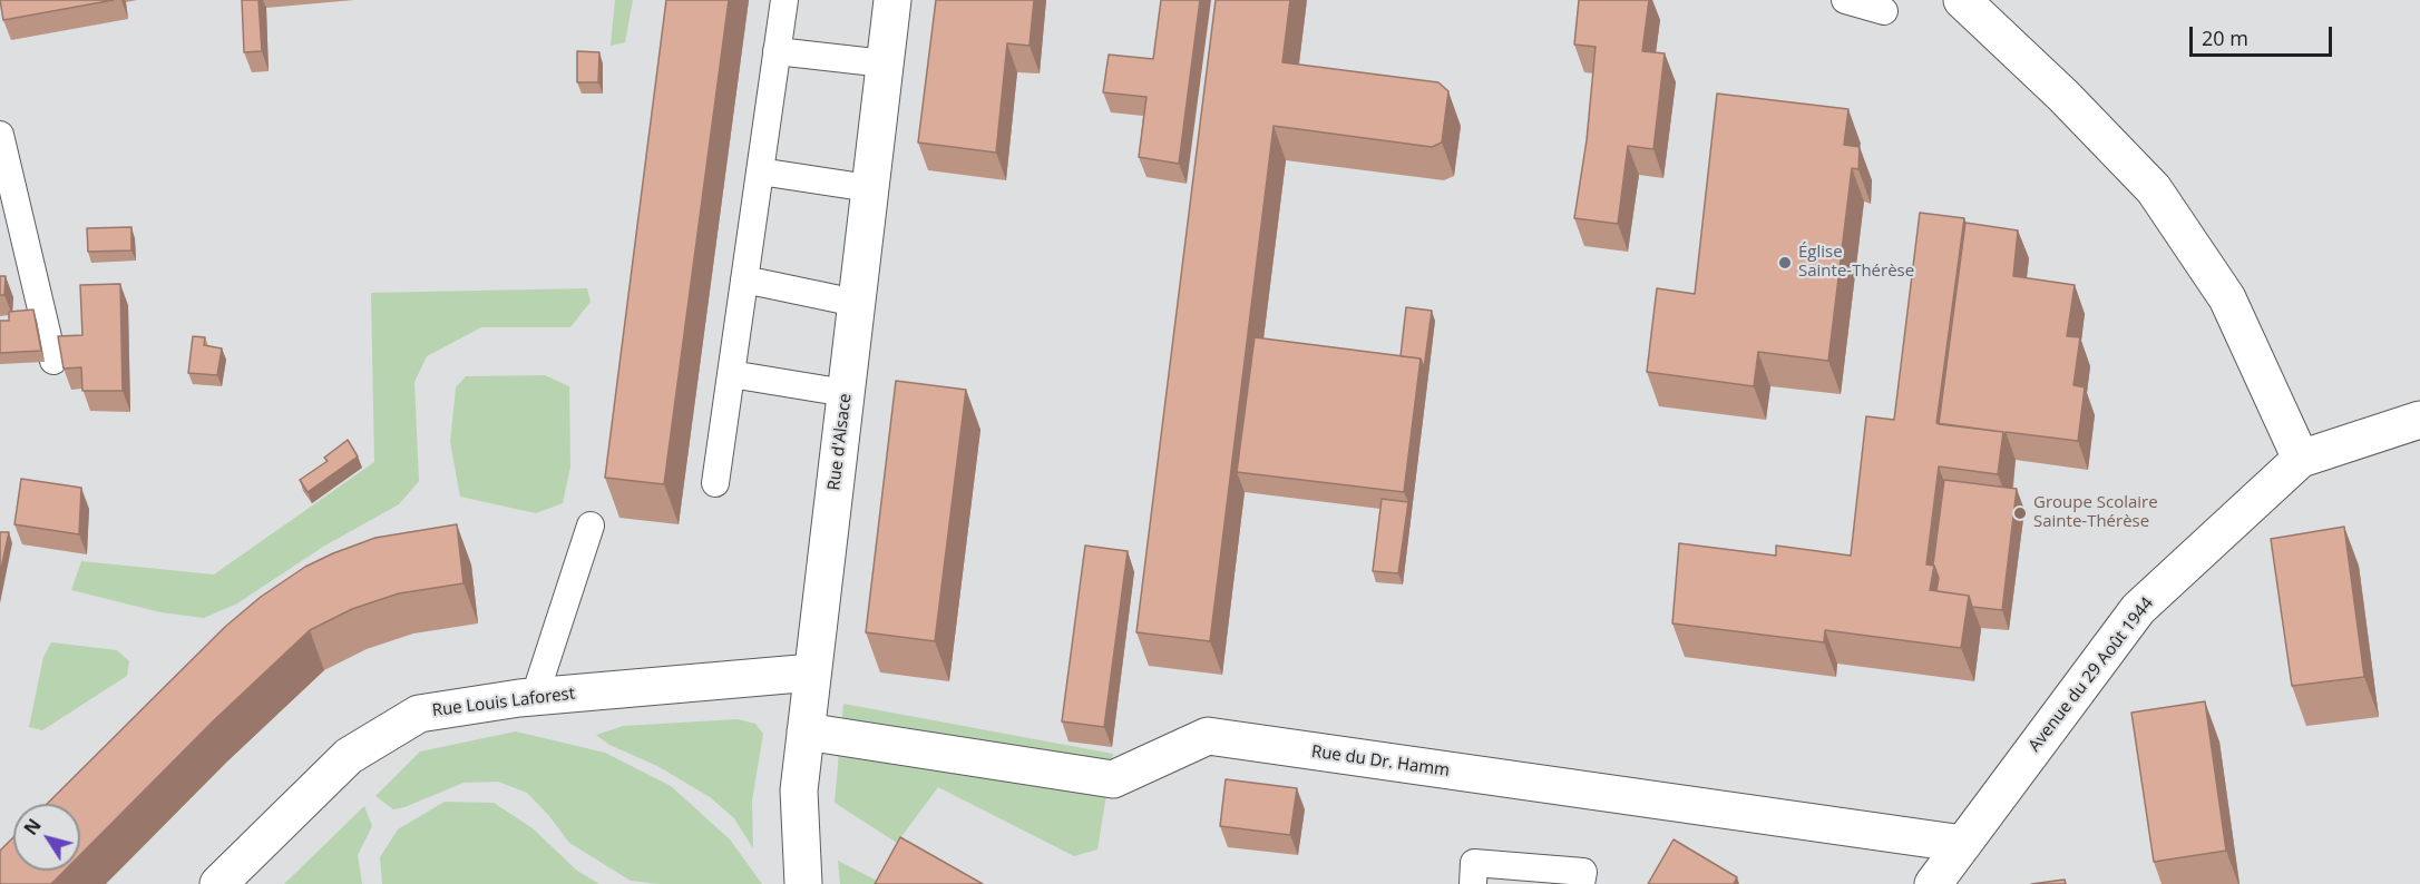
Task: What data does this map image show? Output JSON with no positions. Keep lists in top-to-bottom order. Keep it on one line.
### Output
{"streets":{"street":["Rue d'Alsace","Avenue du 29 Août 1944","Rue Louis Laforest","Rue du Dr. Hamm"]},"crossings":[["Rue d'Alsace","Rue Louis Laforest"],["Rue d'Alsace","Rue du Dr. Hamm"],["Avenue du 29 Août 1944","Rue du Dr. Hamm"]],"places":["Église Sainte-Thérèse","Groupe Scolaire Sainte-Thérèse"],"scale_bar":"20 m","north":"top left"}
